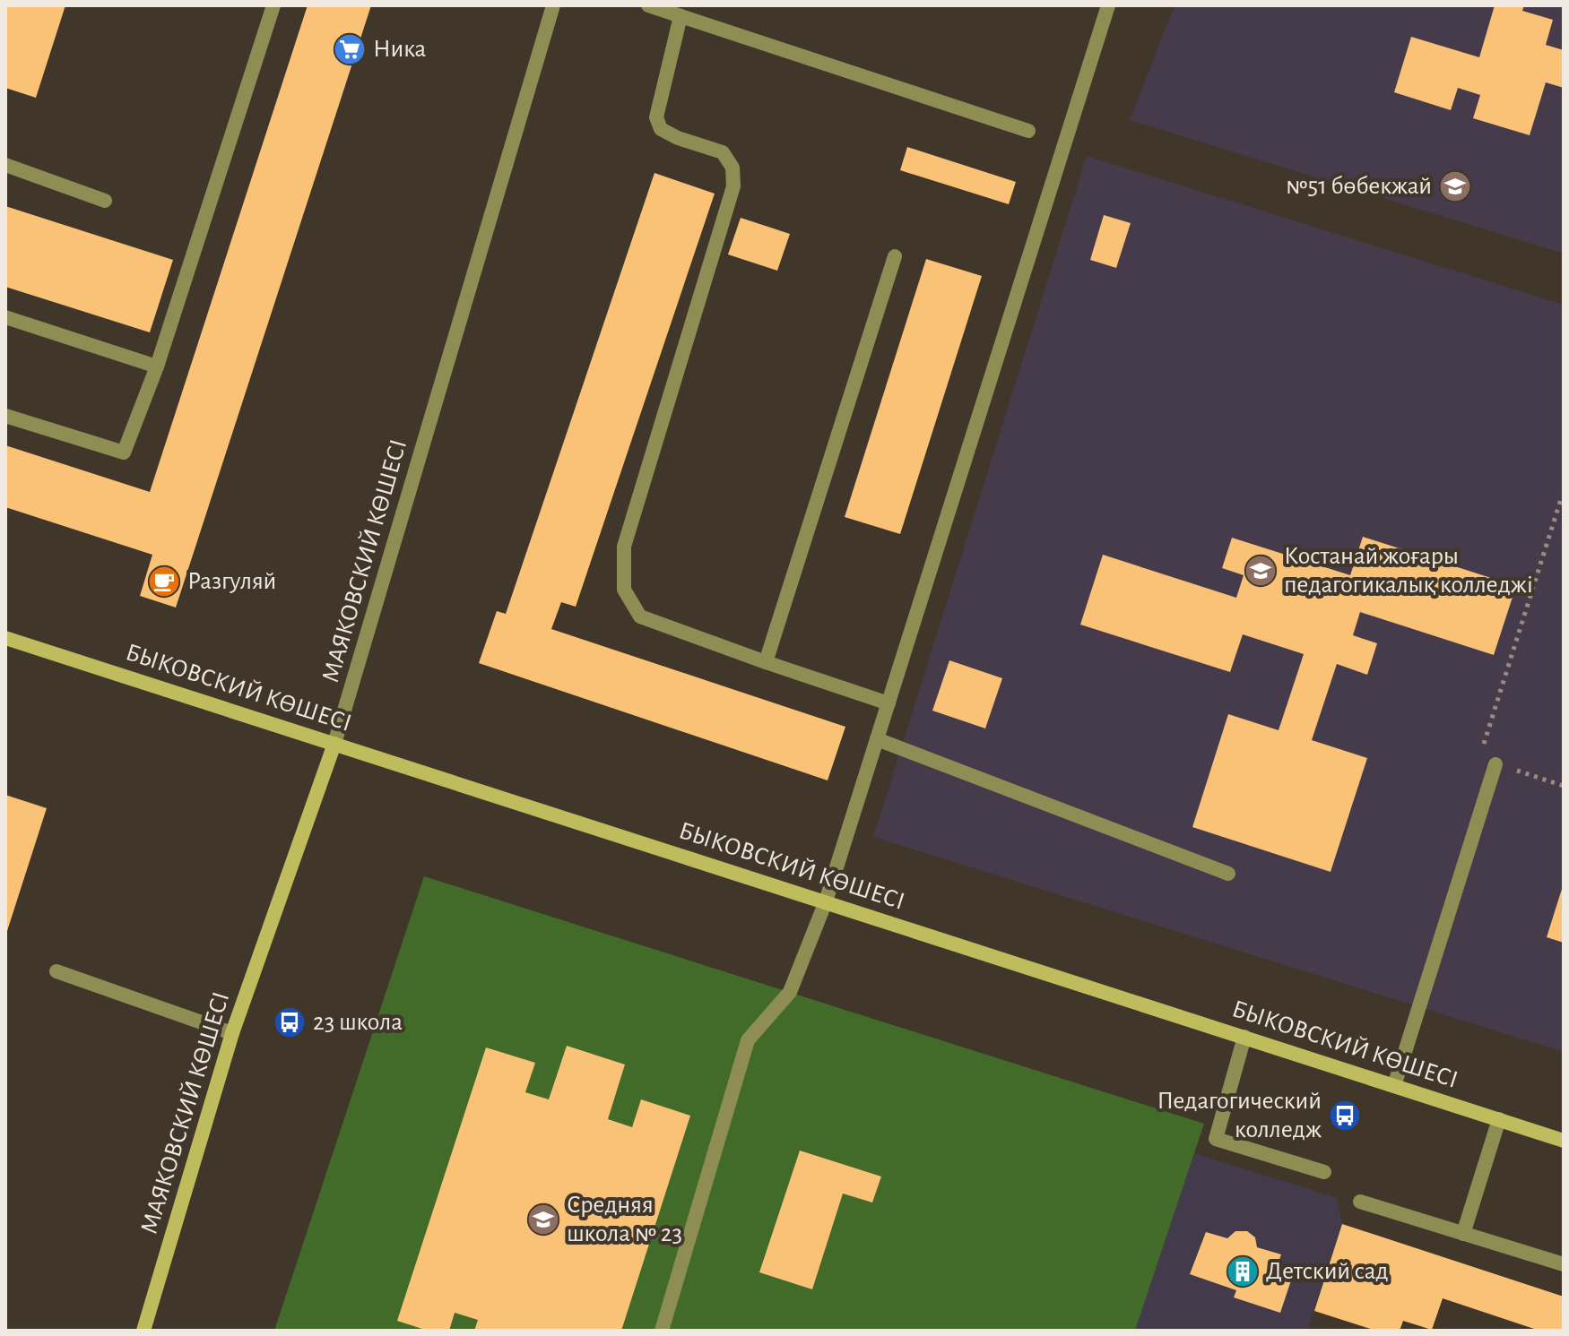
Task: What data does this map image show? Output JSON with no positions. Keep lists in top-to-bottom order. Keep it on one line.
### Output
{"streets":{"main road":["МАЯКОВСКИЙ КӨШЕСІ","БЫКОВСКИЙ КӨШЕСІ"]},"crossings":[["МАЯКОВСКИЙ КӨШЕСІ","БЫКОВСКИЙ КӨШЕСІ"]],"places":{"supermarket":["Ника"],"school or university":["№51 бөбекжай","Костанай жоғары педагогикалық колледжі","Средняя школа № 23"],"cafe":["Разгуляй"],"bus stop":["23 школа","Педагогический колледж"],"building":["Детский сад"]}}
